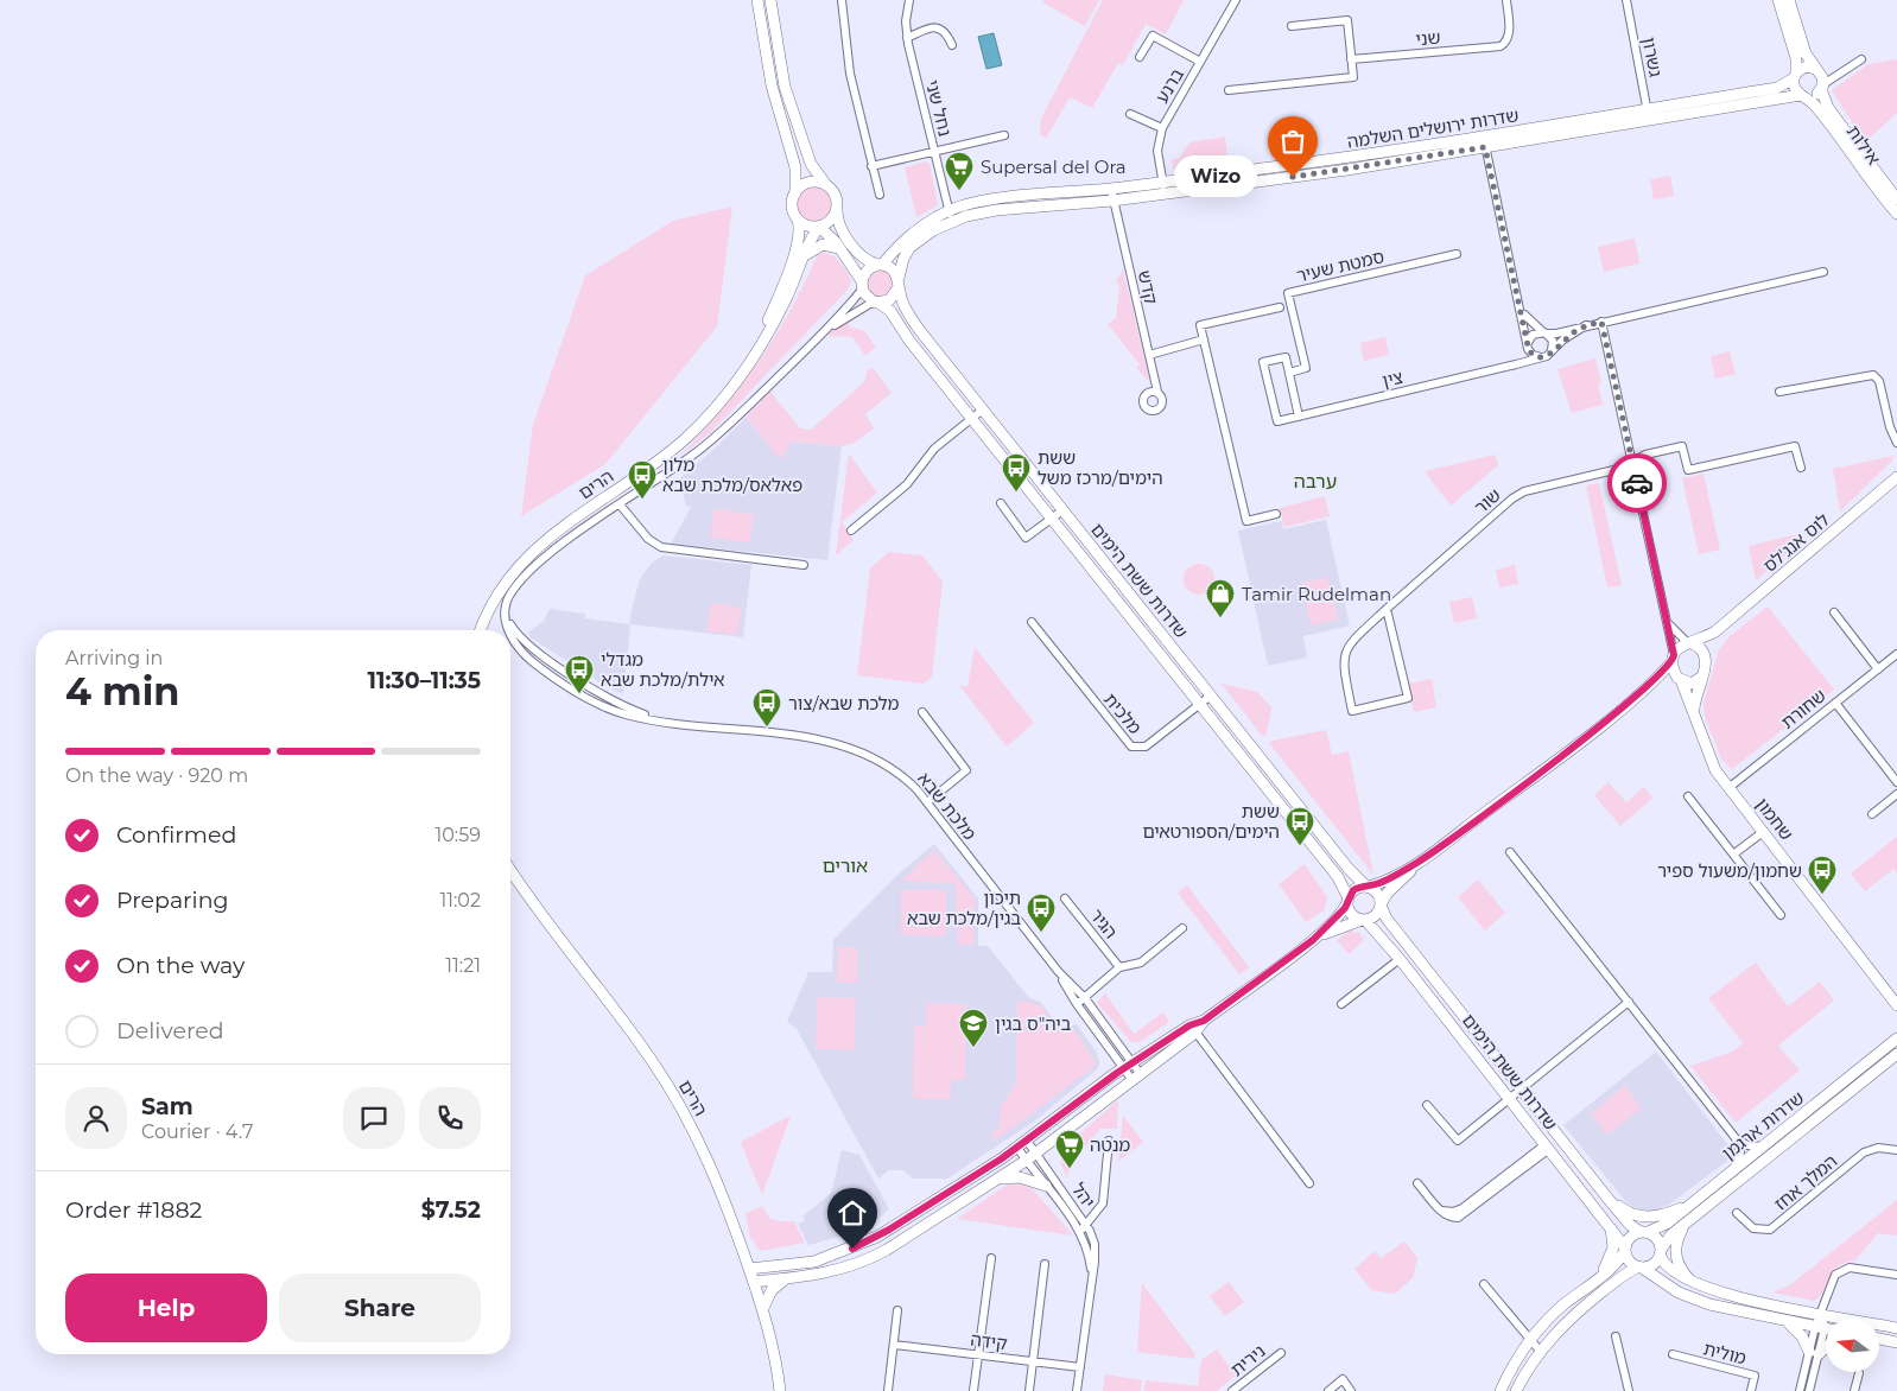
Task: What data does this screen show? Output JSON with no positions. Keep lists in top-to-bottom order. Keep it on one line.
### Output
{"streets":{"street":["שני","גשרון","ברנע","נחל שני","שדרות ירושלים השלמה","אילות","סמטת שעיר","קדש","צין","הרים","שור","לוס אנג'לס","שדרות ששת הימים","שחורת","מלכית","מלכת שבא","שחמון","הגיר","שדרות ארגמן","המלך אחז","יהל","קידה","מולית","נירית"]},"crossings":[["גשרון","שדרות ירושלים השלמה"],["ברנע","שדרות ירושלים השלמה"],["נחל שני","שדרות ירושלים השלמה"],["שדרות ירושלים השלמה","אילות"],["שדרות ירושלים השלמה","קדש"],["שדרות ירושלים השלמה","שדרות ששת הימים"],["סמטת שעיר","צין"],["לוס אנג'לס","שחמון"],["שדרות ששת הימים","מלכית"],["שדרות ששת הימים","שדרות ארגמן"],["שחורת","שחמון"],["יהל","קידה"]],"districts":["ערבה","אורים"],"places":{"other":["Wizo"],"supermarket":["Supersal del Ora","מנטה"],"bus stop":["ששת הימים/מרכז משל","מלון פאלאס/מלכת שבא","מגדלי אילת/מלכת שבא","מלכת שבא/צור","ששת הימים/הספורטאים","שחמון/משעול ספיר","תיכון בגין/מלכת שבא"],"shop":["Tamir Rudelman"],"school or university":["ביה\"ס בגין"]},"north":"left","page":{"bubble":"Wizo","heading":["4 min","Arriving in","11:30–11:35"],"panel":["Sam","Courier · 4.7","Order #1882","$7.52"],"bar":"On the way · 920 m","list":[["Confirmed","10:59"],["Preparing","11:02"],["On the way","11:21"],"Delivered"],"buttons":["Help","Share"]}}
